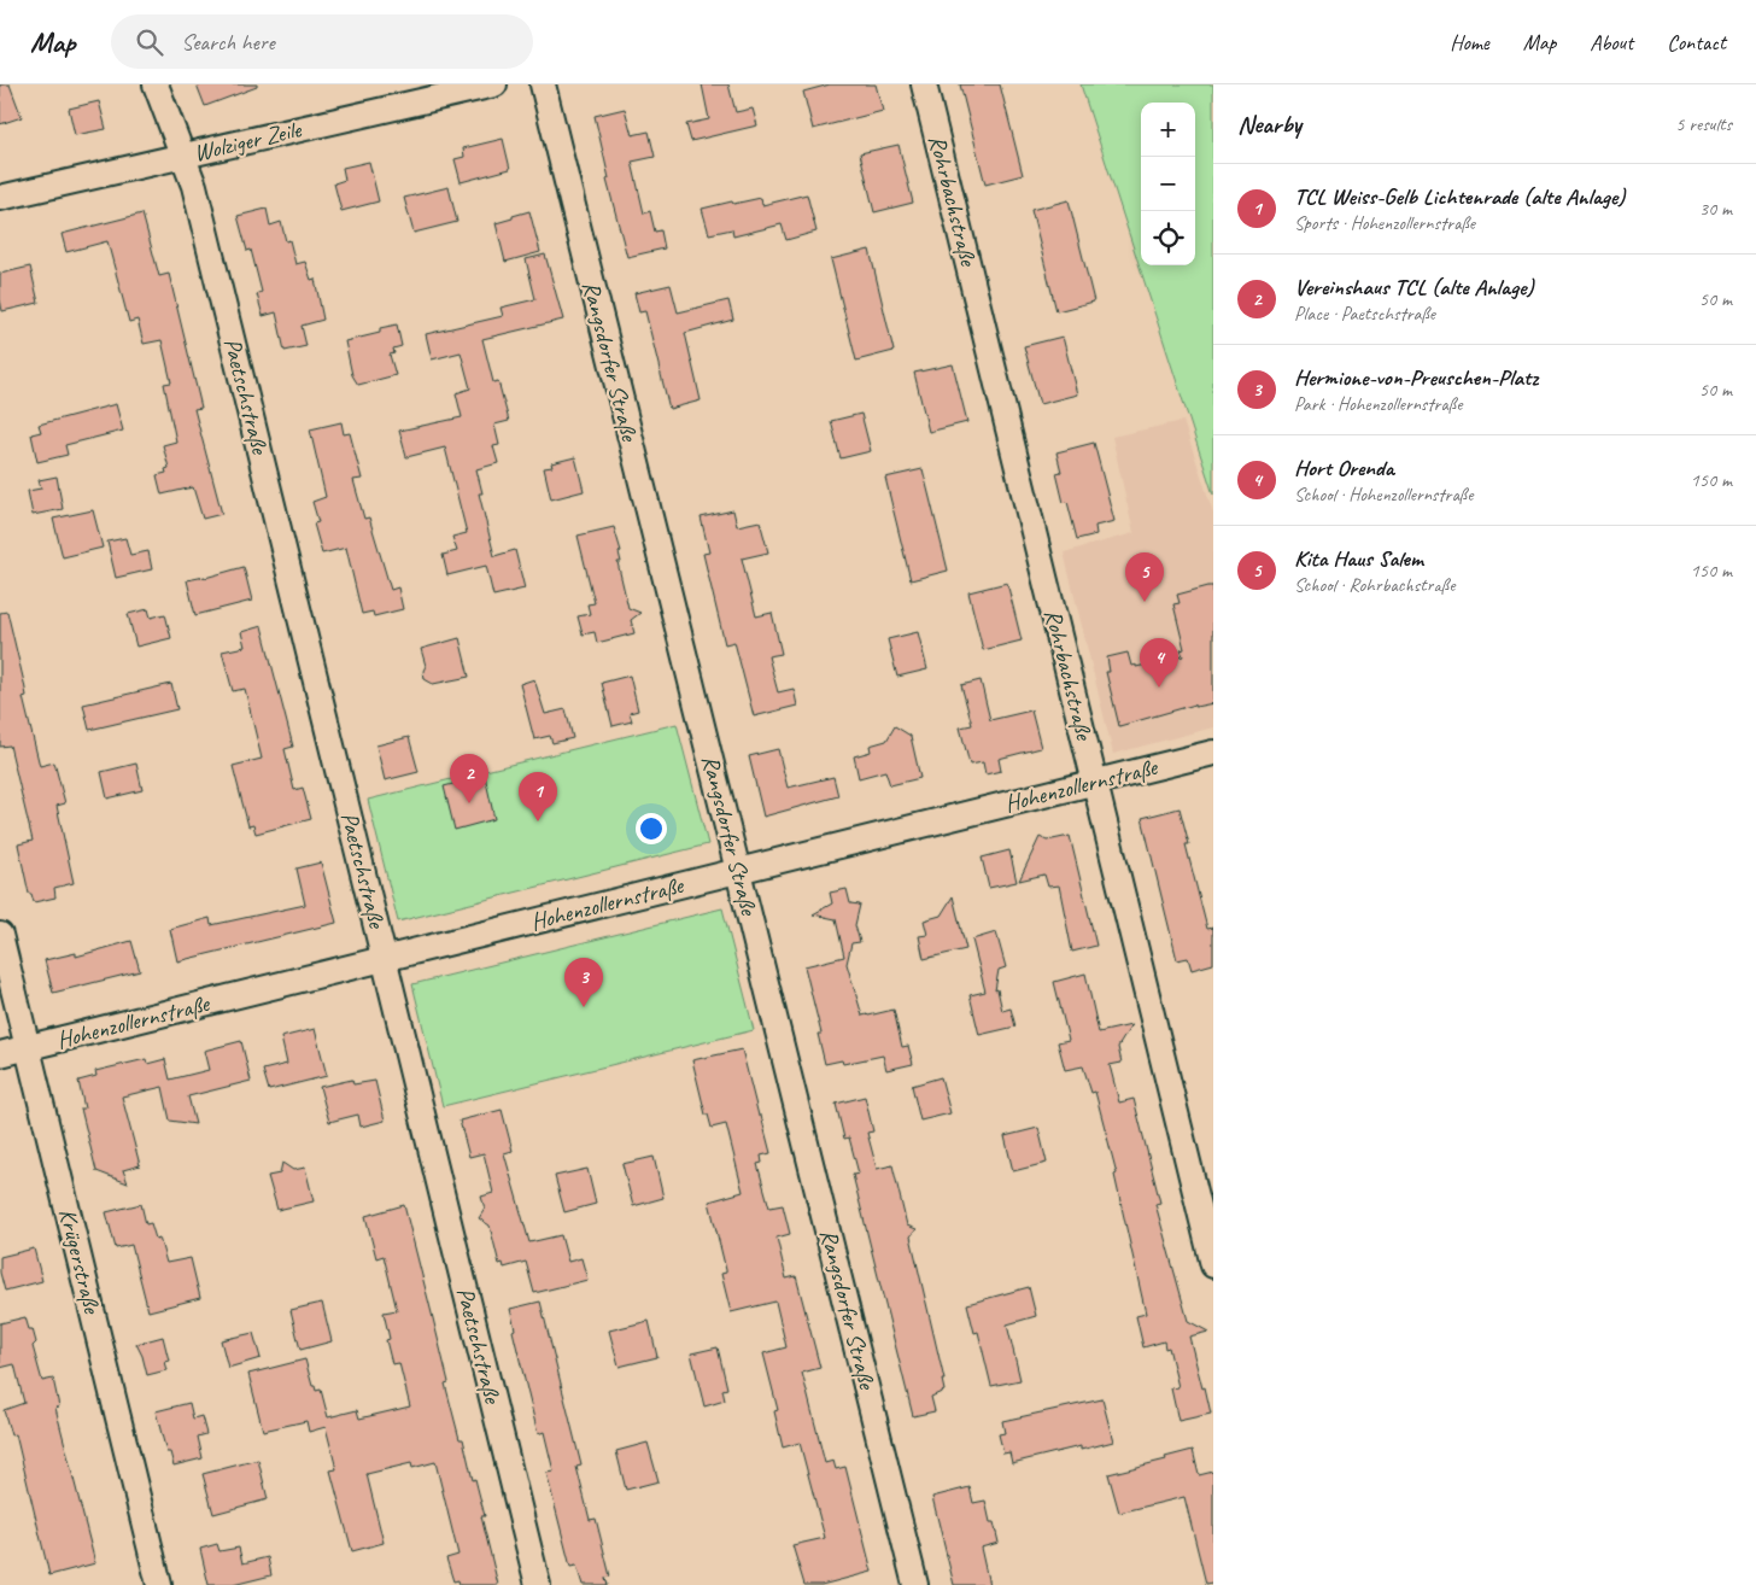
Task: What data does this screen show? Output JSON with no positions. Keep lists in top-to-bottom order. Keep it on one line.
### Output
{"streets":{"street":["Wolziger Zeile","Rohrbachstraße","Rangsdorfer Straße","Paetschstraße","Hohenzollernstraße","Krügerstraße"]},"crossings":[["Wolziger Zeile","Paetschstraße"],["Rohrbachstraße","Hohenzollernstraße"],["Rangsdorfer Straße","Hohenzollernstraße"],["Paetschstraße","Hohenzollernstraße"],["Hohenzollernstraße","Krügerstraße"]],"page":{"header":"Map","search":"Search here","nav":["Home","Map","About","Contact"],"heading":["Nearby","5 results"],"map_buttons":["+","−"],"list":[{"mark":"1","name":"TCL Weiss-Gelb Lichtenrade (alte Anlage)","note":"Sports · Hohenzollernstraße","value":"30 m"},{"mark":"2","name":"Vereinshaus TCL (alte Anlage)","note":"Place · Paetschstraße","value":"50 m"},{"mark":"3","name":"Hermione-von-Preuschen-Platz","note":"Park · Hohenzollernstraße","value":"50 m"},{"mark":"4","name":"Hort Orenda","note":"School · Hohenzollernstraße","value":"150 m"},{"mark":"5","name":"Kita Haus Salem","note":"School · Rohrbachstraße","value":"150 m"}],"pins":["5","4","2","1","3"]}}
